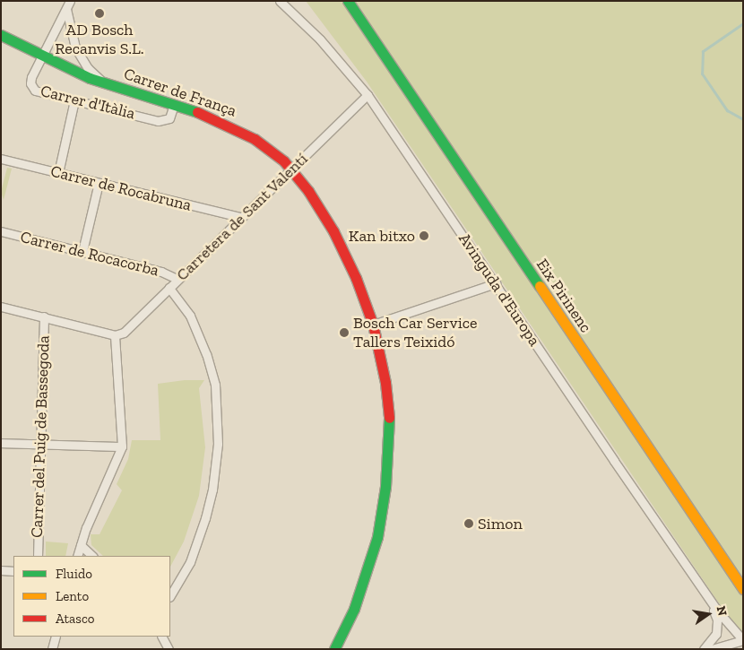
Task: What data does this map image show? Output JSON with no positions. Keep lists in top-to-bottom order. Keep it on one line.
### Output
{"streets":{"street":["Carrer de França","Carrer d'Itàlia","Carrer de Rocabruna","Carretera de Sant Valentí","Carrer de Rocacorba","Avinguda d'Europa","Eix Pirinenc","Carrer del Puig de Bassegoda"]},"crossings":[["Carrer de França","Carrer d'Itàlia"],["Carrer de França","Carretera de Sant Valentí"],["Carrer de Rocabruna","Carretera de Sant Valentí"],["Carretera de Sant Valentí","Carrer de Rocacorba"],["Carretera de Sant Valentí","Avinguda d'Europa"]],"places":["AD Bosch Recanvis S.L.","Kan bitxo","Bosch Car Service Tallers Teixidó","Simon"],"legend":["Fluido","Lento","Atasco"],"north":"right"}
